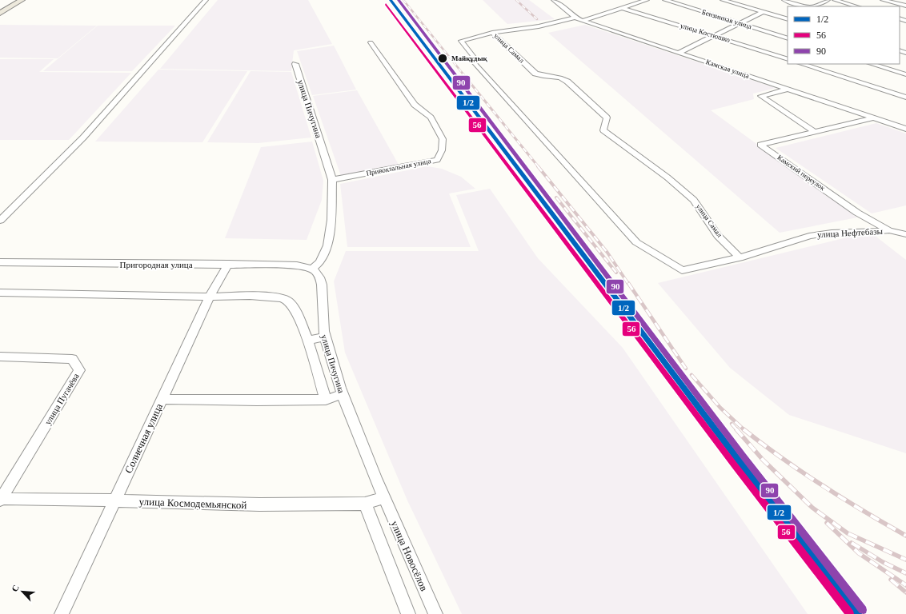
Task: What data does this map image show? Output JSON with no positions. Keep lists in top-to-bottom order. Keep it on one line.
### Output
{"streets":{"street":["Бензинная улица","улица Костюшко","улица Самал","Камская улица","улица Пичугина","Привокзальная улица","Камский переулок","улица Нефтебазы","Пригородная улица","улица Пугачёва","Солнечная улица","улица Космодемьянской","улица Новосёлов"]},"crossings":[["улица Самал","Камская улица"],["улица Самал","улица Нефтебазы"],["Камская улица","Камский переулок"],["улица Пичугина","Привокзальная улица"],["улица Пичугина","Пригородная улица"],["улица Пичугина","улица Космодемьянской"],["улица Пичугина","улица Новосёлов"],["Камский переулок","улица Нефтебазы"],["Пригородная улица","Солнечная улица"],["улица Пугачёва","улица Космодемьянской"],["Солнечная улица","улица Космодемьянской"],["улица Космодемьянской","улица Новосёлов"]],"places":["Майқұдық"],"lines":["transit line 1/2","transit line 90","transit line 56"],"legend":["1/2","56","90"],"north":"top left"}
